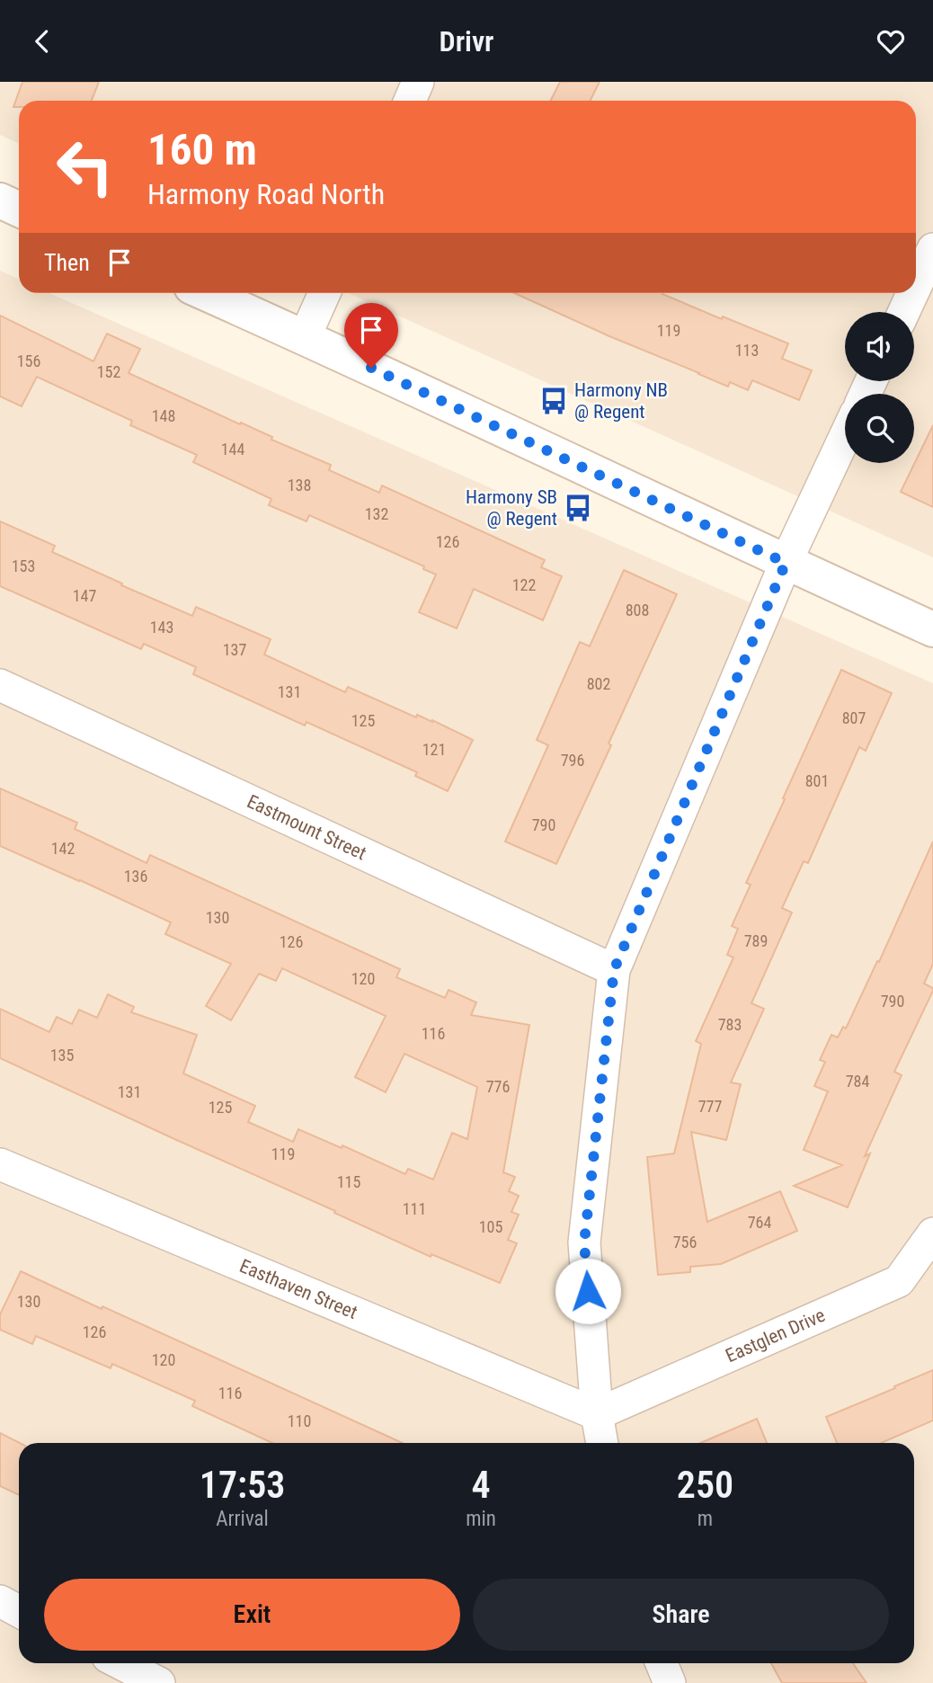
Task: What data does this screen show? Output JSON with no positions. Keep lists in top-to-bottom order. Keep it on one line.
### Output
{"streets":{"street":["Eastmount Street","Easthaven Street","Eastglen Drive"]},"crossings":[["Easthaven Street","Eastglen Drive"]],"places":{"bus stop":["Harmony NB @ Regent","Harmony SB @ Regent"]},"house_numbers":["119","113","156","152","148","144","138","132","126","153","122","147","808","143","137","802","131","807","125","121","796","801","790","142","136","130","789","126","120","790","783","116","135","784","776","131","777","125","119","115","111","764","105","756","130","126","120","116","110"],"page":{"header":"Drivr","turn":["160 m","Harmony Road North"],"then":"Then","eta":["17:53","Arrival","4","min","250","m"],"buttons":["Exit","Share"]}}
